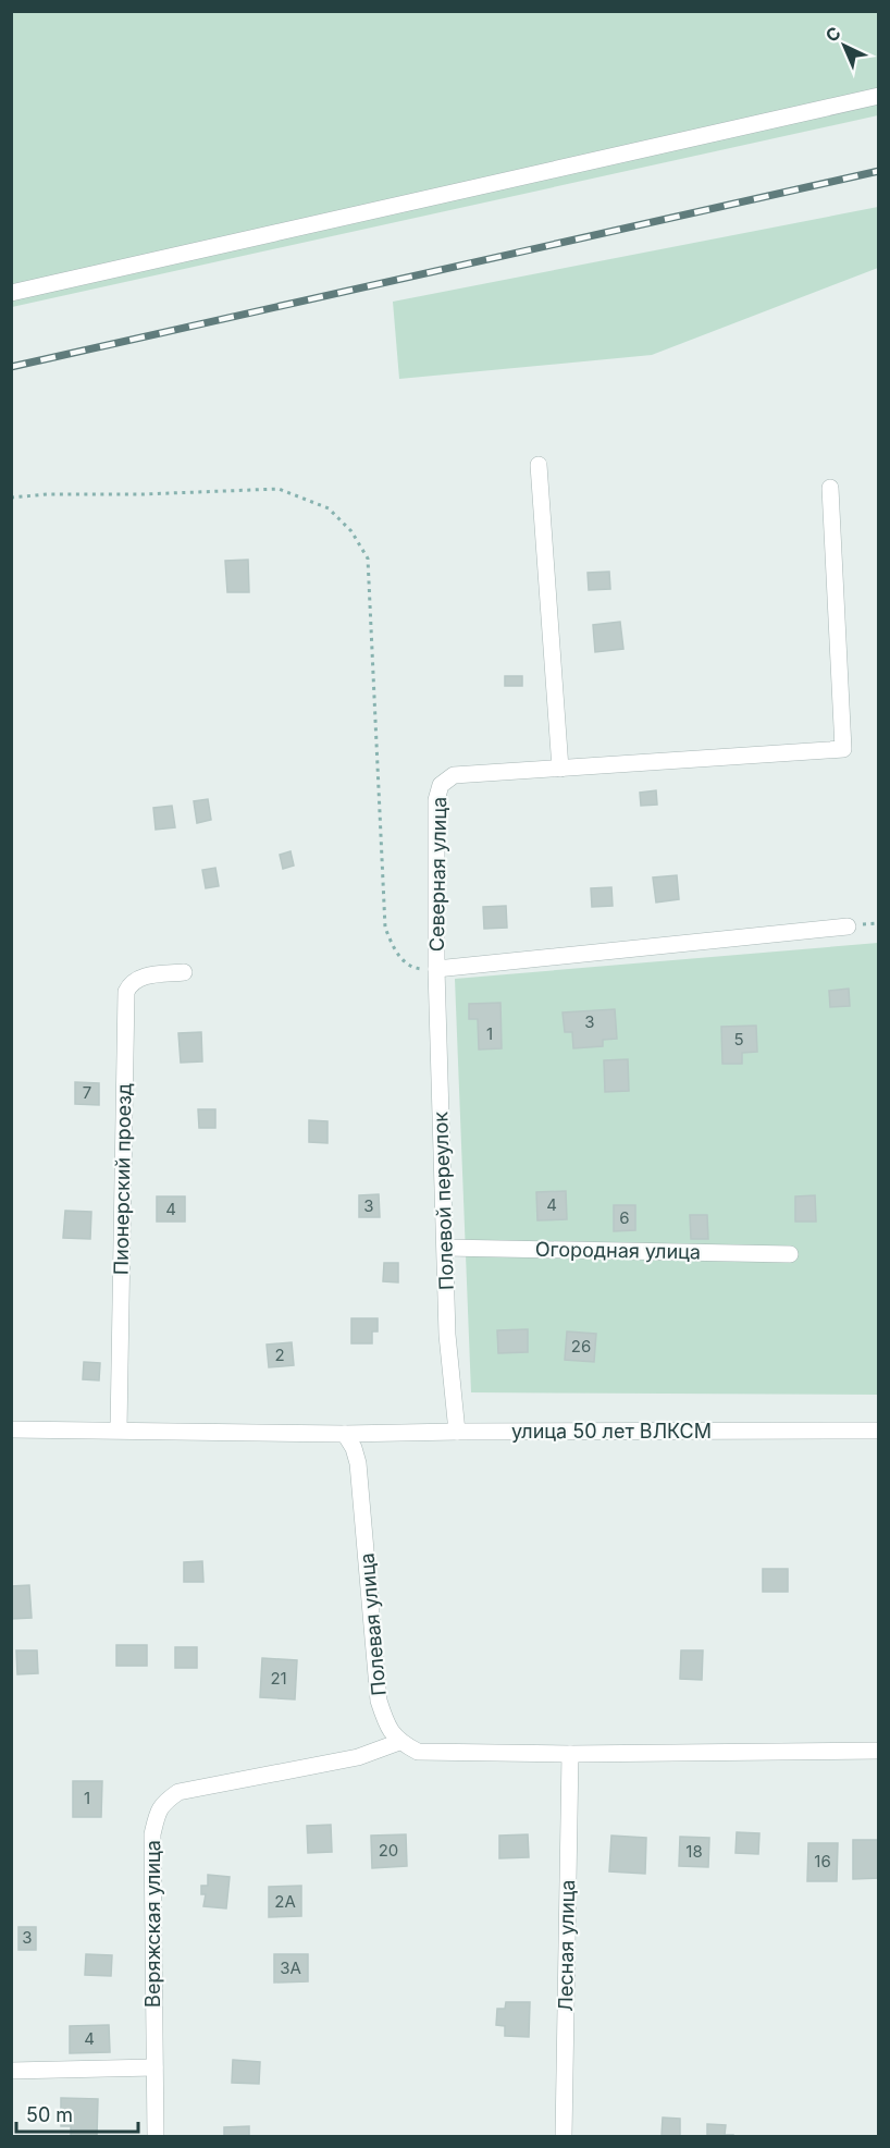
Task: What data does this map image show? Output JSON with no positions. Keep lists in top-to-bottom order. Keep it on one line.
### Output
{"streets":{"street":["Северная улица","Пионерский проезд","Полевой переулок","Огородная улица","улица 50 лет ВЛКСМ","Полевая улица","Веряжская улица","Лесная улица"]},"crossings":[["Северная улица","Полевой переулок"],["Полевой переулок","Огородная улица"],["Полевой переулок","улица 50 лет ВЛКСМ"],["улица 50 лет ВЛКСМ","Полевая улица"],["Полевая улица","Веряжская улица"]],"house_numbers":["3","1","5","7","4","3","4","6","26","2","21","1","20","18","16","2А","3","3А","4"],"scale_bar":"50 m","north":"top left"}
